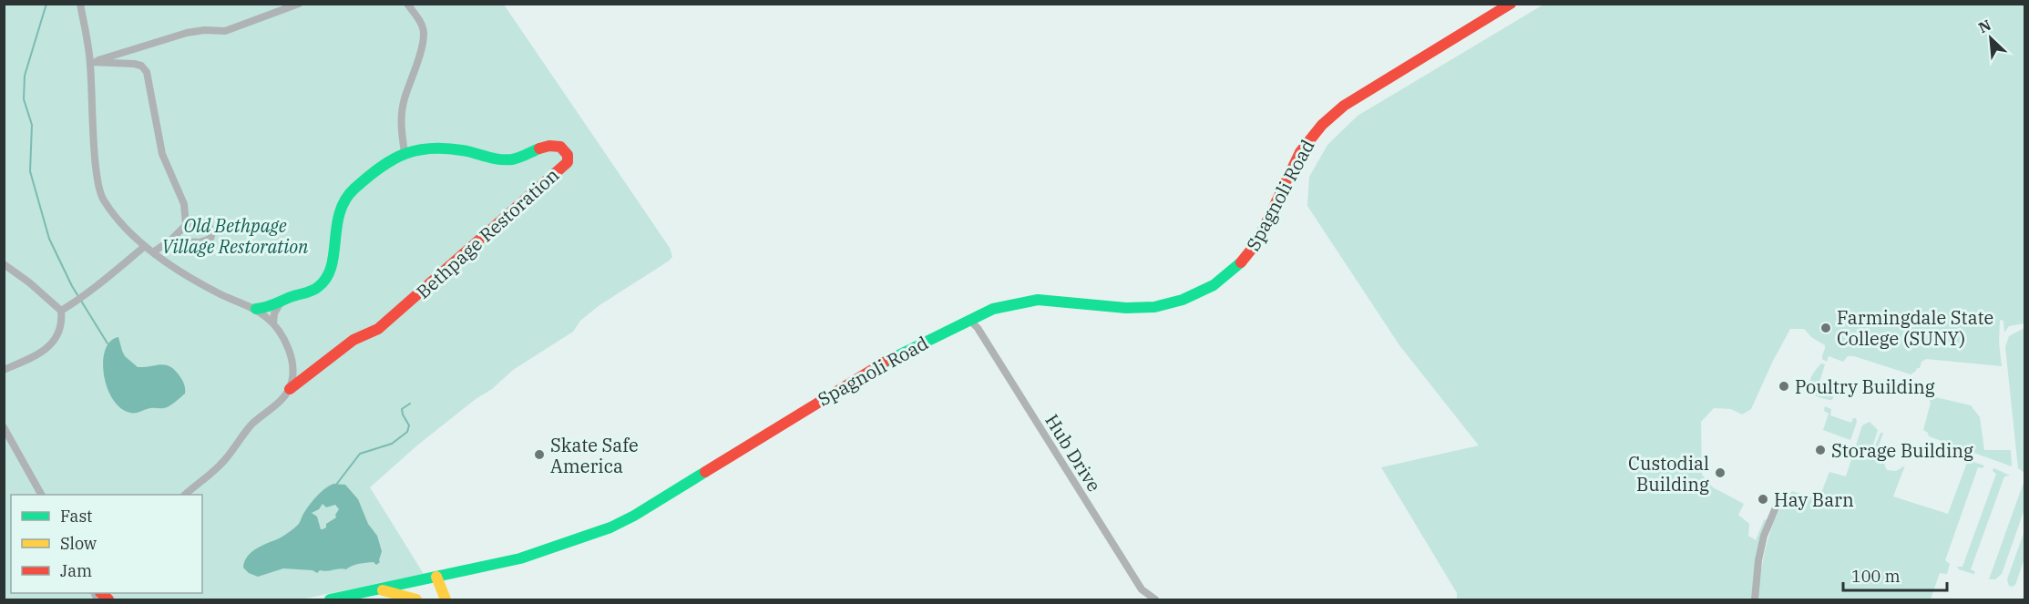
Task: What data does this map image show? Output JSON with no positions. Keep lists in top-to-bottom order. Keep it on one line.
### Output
{"streets":{"main road":["Spagnoli Road","Bethpage Restoration"],"street":["Hub Drive"]},"crossings":[["Spagnoli Road","Hub Drive"]],"parks":["Old Bethpage Village Restoration"],"places":["Farmingdale State College (SUNY)","Poultry Building","Storage Building","Skate Safe America","Custodial Building","Hay Barn"],"legend":["Fast","Slow","Jam"],"scale_bar":"100 m","north":"top left"}
